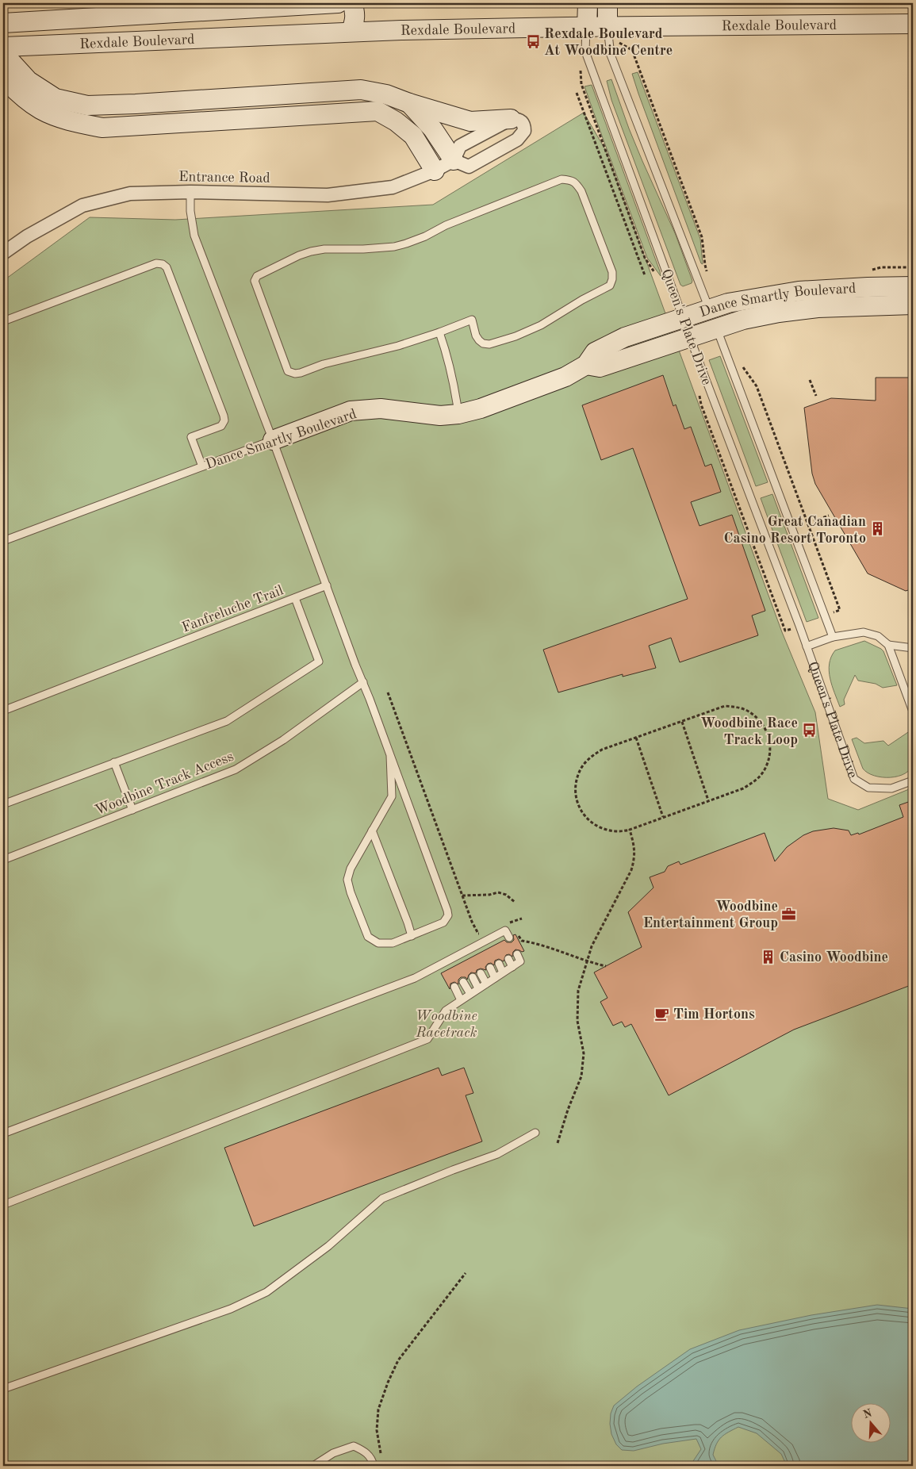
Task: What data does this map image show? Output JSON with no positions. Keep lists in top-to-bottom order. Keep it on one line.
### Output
{"streets":{"main road":["Rexdale Boulevard","Dance Smartly Boulevard","Queen's Plate Drive"],"street":["Entrance Road"],"lane":["Fanfreluche Trail","Woodbine Track Access"]},"crossings":[["Rexdale Boulevard","Queen's Plate Drive"],["Dance Smartly Boulevard","Queen's Plate Drive"]],"parks":["Woodbine Racetrack"],"places":{"bus stop":["Rexdale Boulevard At Woodbine Centre","Woodbine Race Track Loop"],"building":["Great Canadian Casino Resort Toronto","Casino Woodbine"],"office":["Woodbine Entertainment Group"],"cafe":["Tim Hortons"]},"north":"top"}
